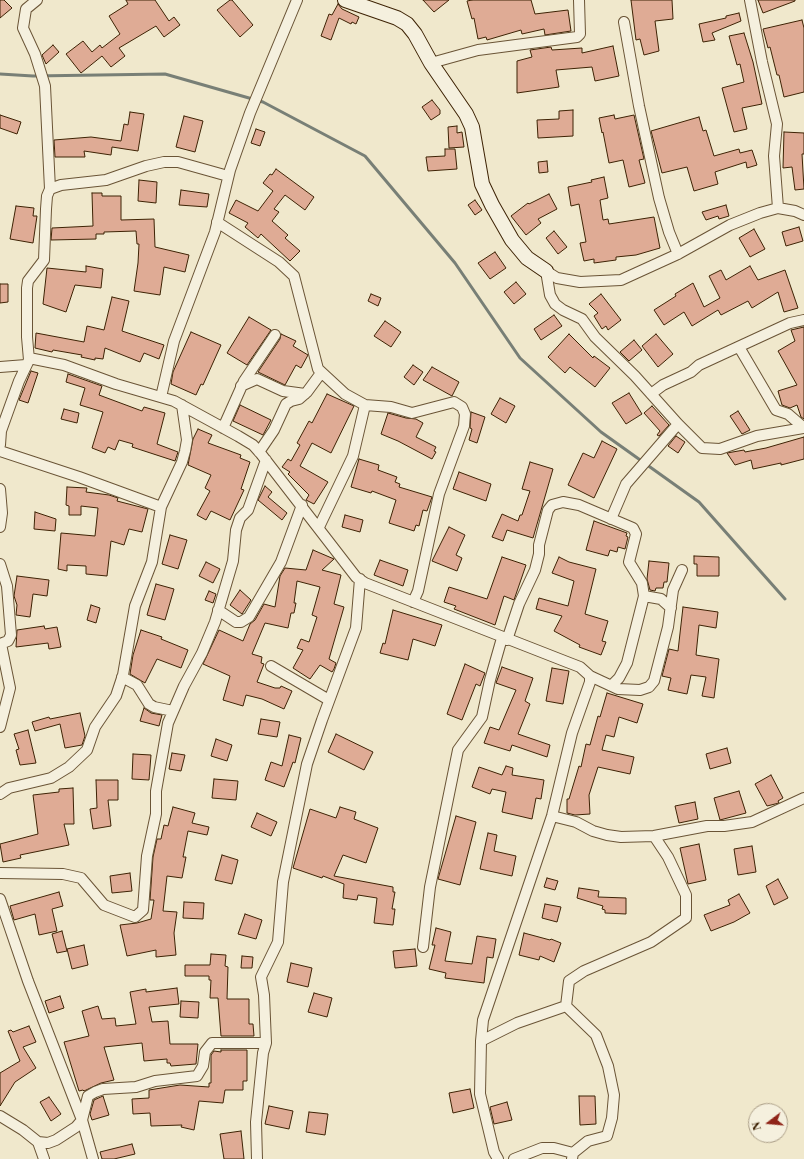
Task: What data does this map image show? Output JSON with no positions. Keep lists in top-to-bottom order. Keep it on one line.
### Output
{"north":"left"}
